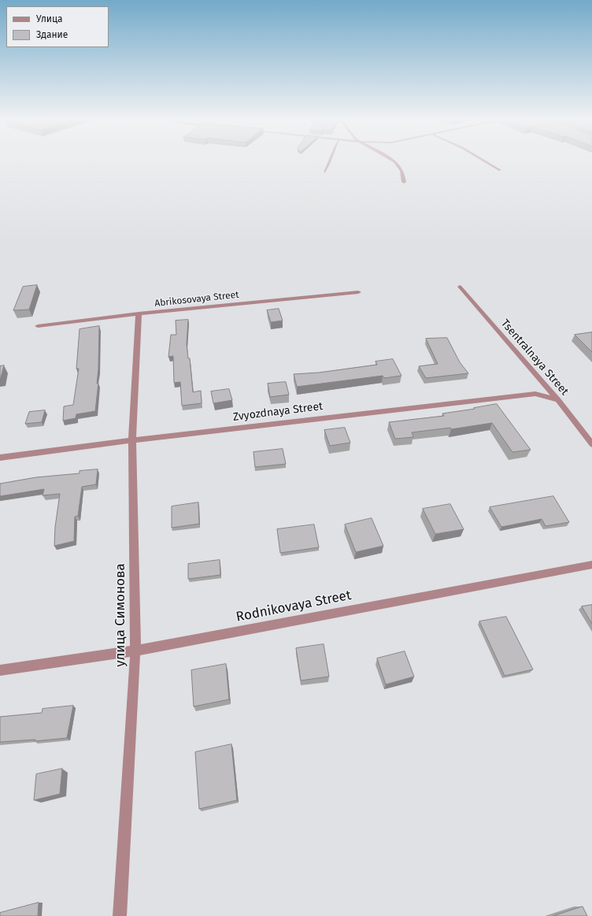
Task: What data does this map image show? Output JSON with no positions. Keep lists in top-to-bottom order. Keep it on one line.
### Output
{"streets":{"street":["Abrikosovaya Street","Tsentralnaya Street","Zvyozdnaya Street","Rodnikovaya Street","улица Симонова"]},"crossings":[["Abrikosovaya Street","улица Симонова"],["Tsentralnaya Street","Zvyozdnaya Street"],["Zvyozdnaya Street","улица Симонова"],["Rodnikovaya Street","улица Симонова"]],"legend":["Улица","Здание"]}
